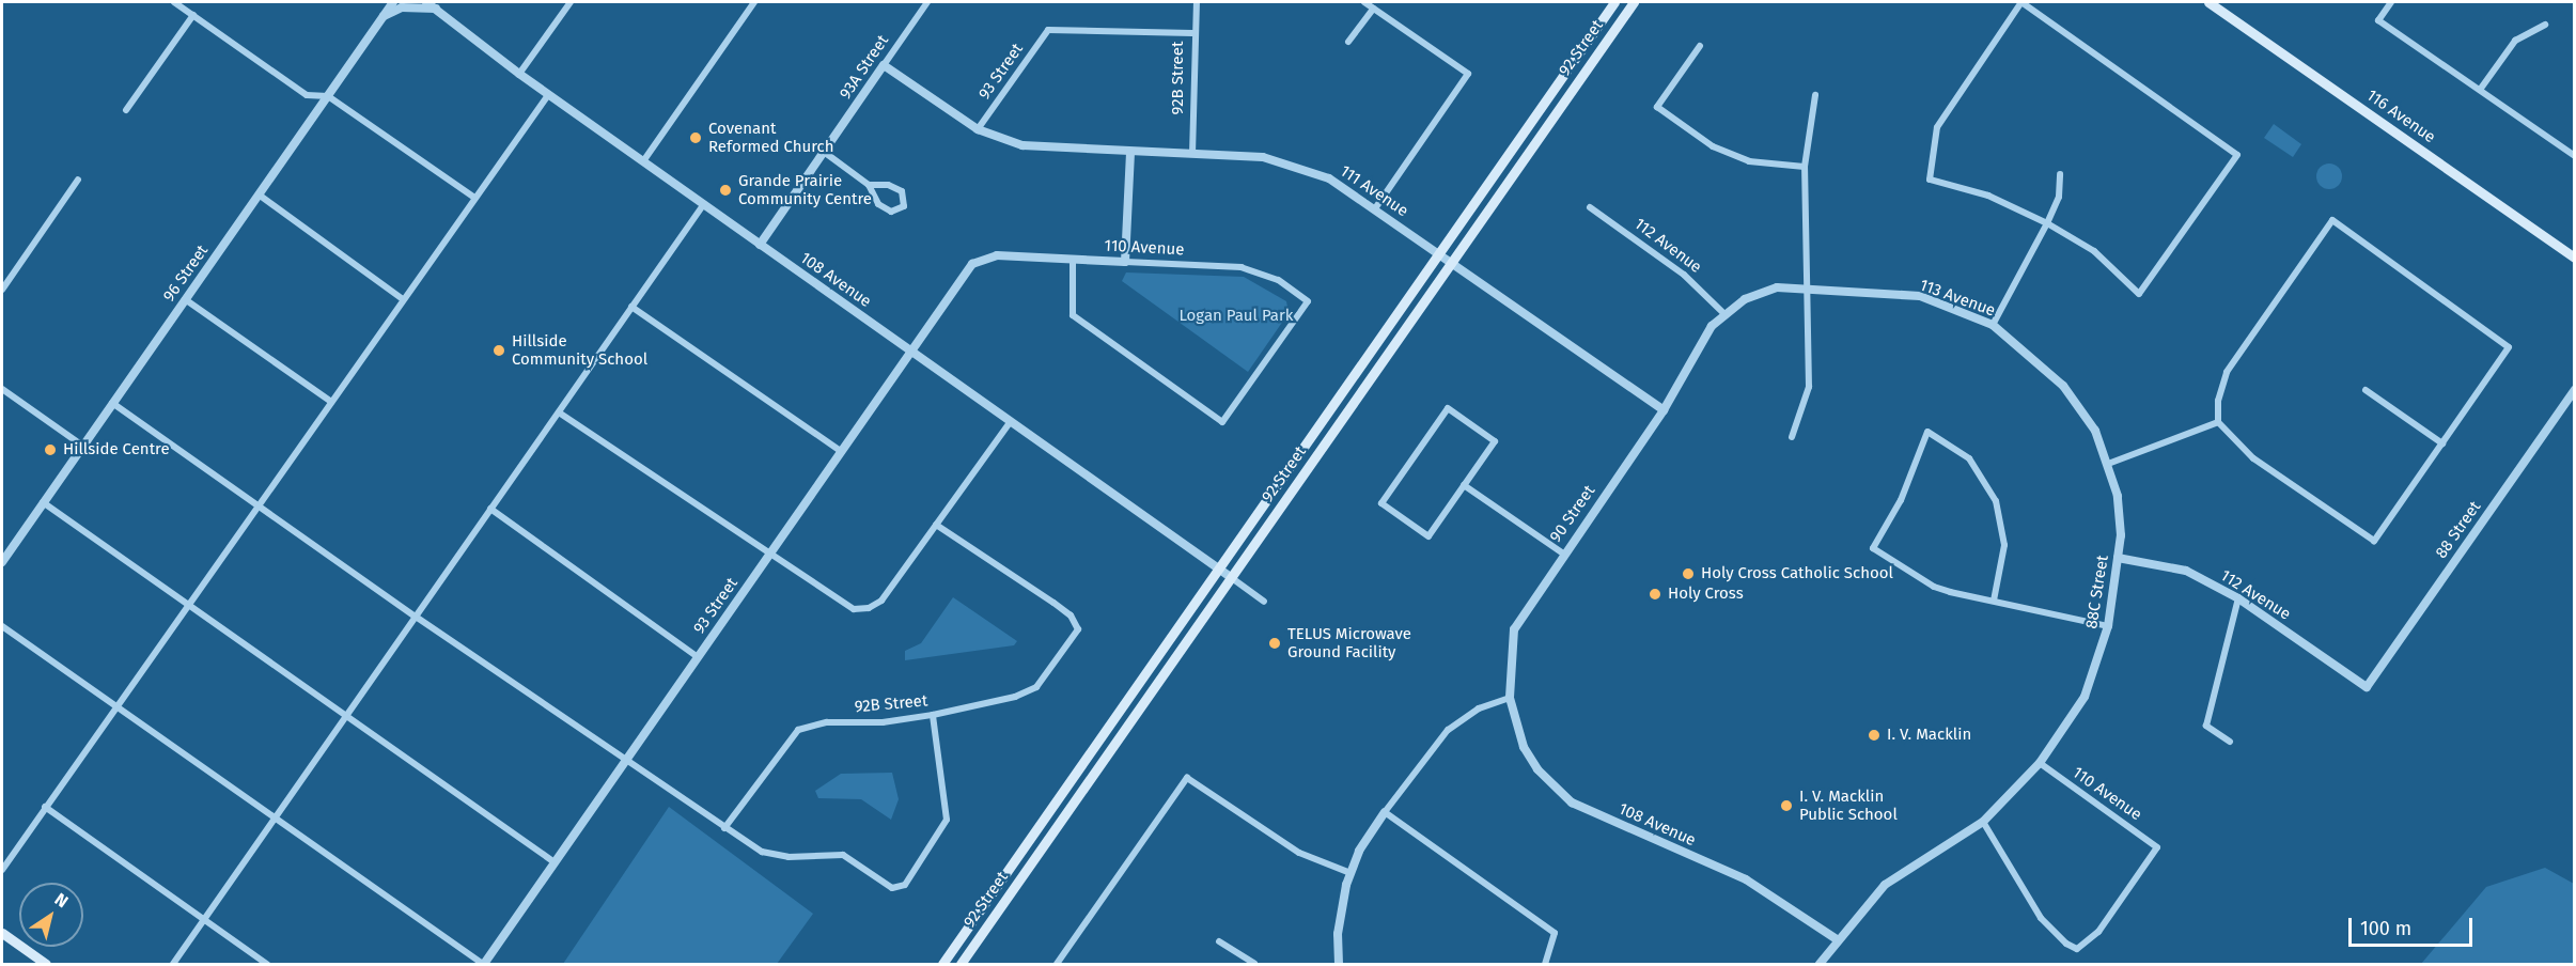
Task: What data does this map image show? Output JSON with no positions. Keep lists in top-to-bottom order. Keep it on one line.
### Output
{"streets":{"main road":["92 Street","116 Avenue"],"street":["93A Street","93 Street","92B Street","111 Avenue","112 Avenue","110 Avenue","96 Street","108 Avenue","113 Avenue","90 Street","88 Street","88C Street"]},"crossings":[["92 Street","111 Avenue"],["92 Street","108 Avenue"],["93A Street","111 Avenue"],["93A Street","108 Avenue"],["93 Street","92B Street"],["93 Street","111 Avenue"],["93 Street","110 Avenue"],["93 Street","108 Avenue"],["92B Street","111 Avenue"],["111 Avenue","90 Street"],["112 Avenue","90 Street"],["112 Avenue","88 Street"],["112 Avenue","88C Street"],["110 Avenue","88C Street"],["108 Avenue","90 Street"],["108 Avenue","88C Street"],["113 Avenue","90 Street"],["113 Avenue","88C Street"]],"parks":["Logan Paul Park"],"places":["Covenant Reformed Church","Grande Prairie Community Centre","Hillside Community School","Hillside Centre","Holy Cross Catholic School","Holy Cross","TELUS Microwave Ground Facility","I. V. Macklin","I. V. Macklin Public School"],"scale_bar":"100 m","north":"top right"}
